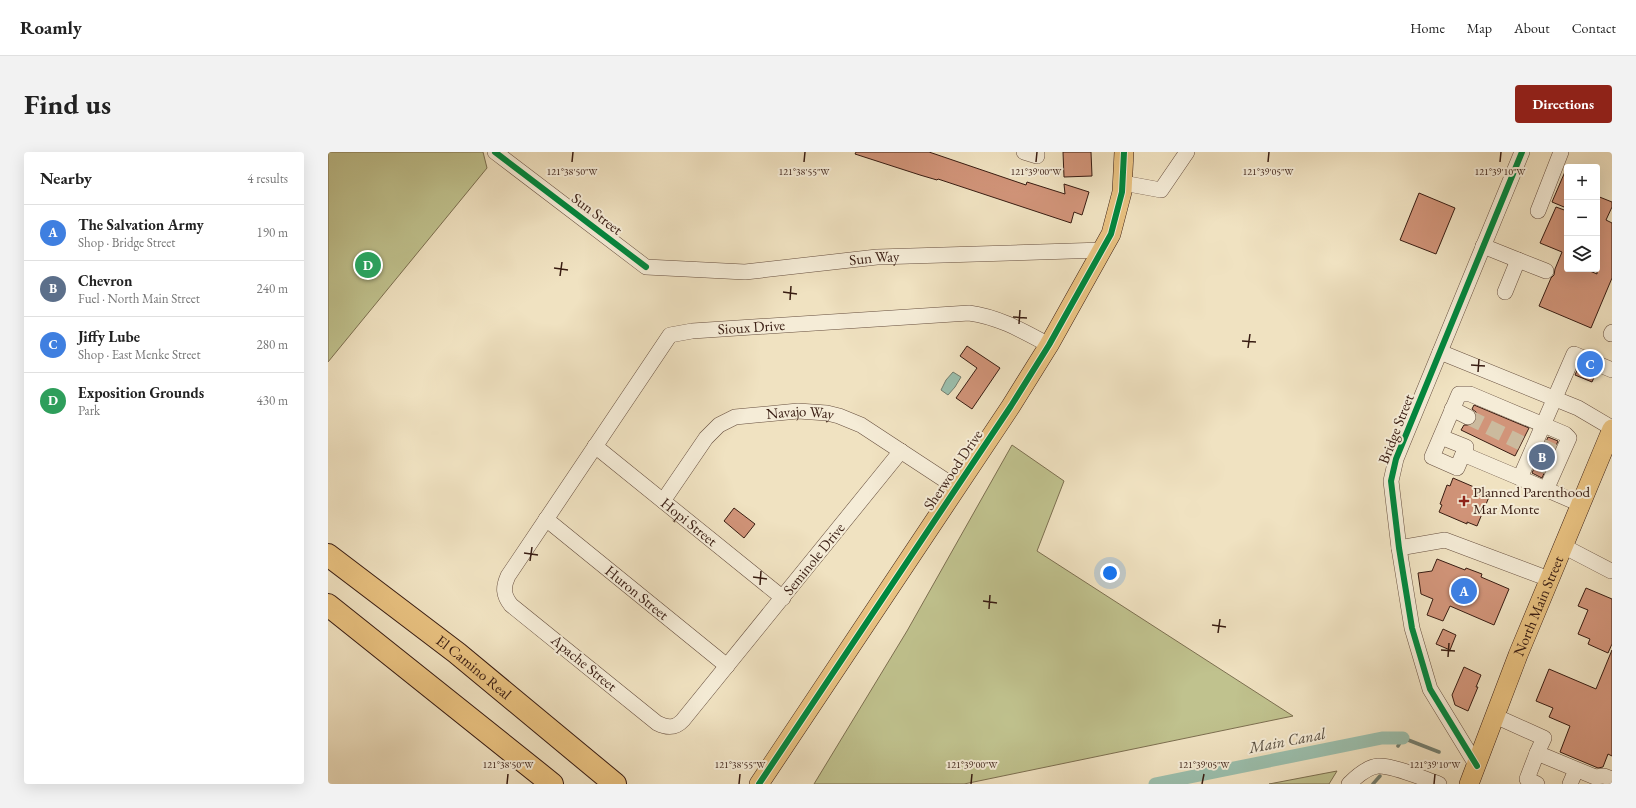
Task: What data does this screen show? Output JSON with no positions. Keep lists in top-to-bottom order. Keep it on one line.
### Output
{"streets":{"highway":["El Camino Real"],"main road":["Sherwood Drive","North Main Street"],"street":["Sun Street","Sun Way","Sioux Drive","Navajo Way","Bridge Street","Hopi Street","Seminole Drive","Huron Street","Apache Street"]},"crossings":[["Sun Street","Sun Way"],["Sun Way","Sherwood Drive"],["Sioux Drive","Sherwood Drive"],["Sioux Drive","Hopi Street"],["Sioux Drive","Huron Street"],["Sioux Drive","Apache Street"],["Navajo Way","Sherwood Drive"],["Navajo Way","Hopi Street"],["Navajo Way","Seminole Drive"],["Bridge Street","North Main Street"],["Hopi Street","Seminole Drive"],["Seminole Drive","Huron Street"],["Seminole Drive","Apache Street"],["Huron Street","Apache Street"]],"water":["Main Canal"],"places":{"health":["Planned Parenthood Mar Monte"]},"page":{"header":"Roamly","nav":["Home","Map","About","Contact"],"buttons":"Directions","title":"Find us","heading":["Nearby","4 results"],"map_buttons":["+","−"],"list":[{"mark":"A","name":"The Salvation Army","note":"Shop · Bridge Street","value":"190 m"},{"mark":"B","name":"Chevron","note":"Fuel · North Main Street","value":"240 m"},{"mark":"C","name":"Jiffy Lube","note":"Shop · East Menke Street","value":"280 m"},{"mark":"D","name":"Exposition Grounds","note":"Park","value":"430 m"}],"pins":["D","C","B","A"]},"coordinates":["121°38'50\"W","121°38'55\"W","121°39'00\"W","121°39'05\"W","121°39'10\"W"]}
